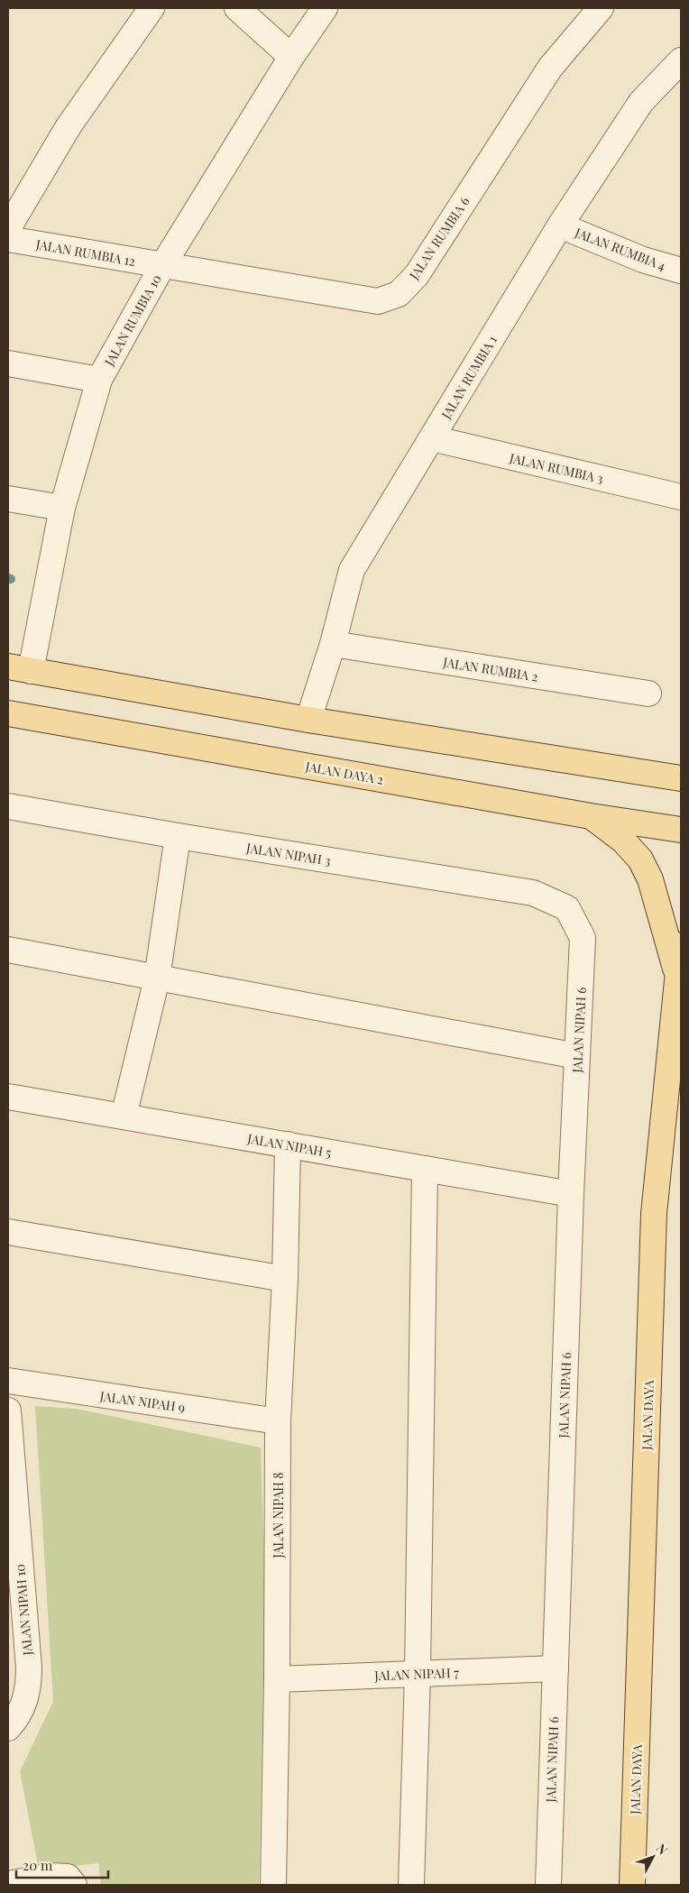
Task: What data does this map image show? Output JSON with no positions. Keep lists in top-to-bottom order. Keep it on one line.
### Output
{"streets":{"main road":["JALAN DAYA 2","JALAN DAYA"],"street":["JALAN RUMBIA 6","JALAN RUMBIA 4","JALAN RUMBIA 12","JALAN RUMBIA 10","JALAN RUMBIA 1","JALAN RUMBIA 3","JALAN RUMBIA 2","JALAN NIPAH 3","JALAN NIPAH 6","JALAN NIPAH 5","JALAN NIPAH 9","JALAN NIPAH 8","JALAN NIPAH 10","JALAN NIPAH 7"]},"crossings":[["JALAN RUMBIA 6","JALAN RUMBIA 12"],["JALAN RUMBIA 6","JALAN RUMBIA 10"],["JALAN RUMBIA 4","JALAN RUMBIA 1"],["JALAN RUMBIA 12","JALAN RUMBIA 10"],["JALAN RUMBIA 1","JALAN RUMBIA 3"],["JALAN RUMBIA 1","JALAN RUMBIA 2"],["JALAN NIPAH 3","JALAN NIPAH 6"],["JALAN NIPAH 6","JALAN NIPAH 5"],["JALAN NIPAH 6","JALAN NIPAH 7"],["JALAN NIPAH 5","JALAN NIPAH 8"],["JALAN NIPAH 9","JALAN NIPAH 8"],["JALAN NIPAH 8","JALAN NIPAH 7"]],"scale_bar":"20 m","north":"top right"}
